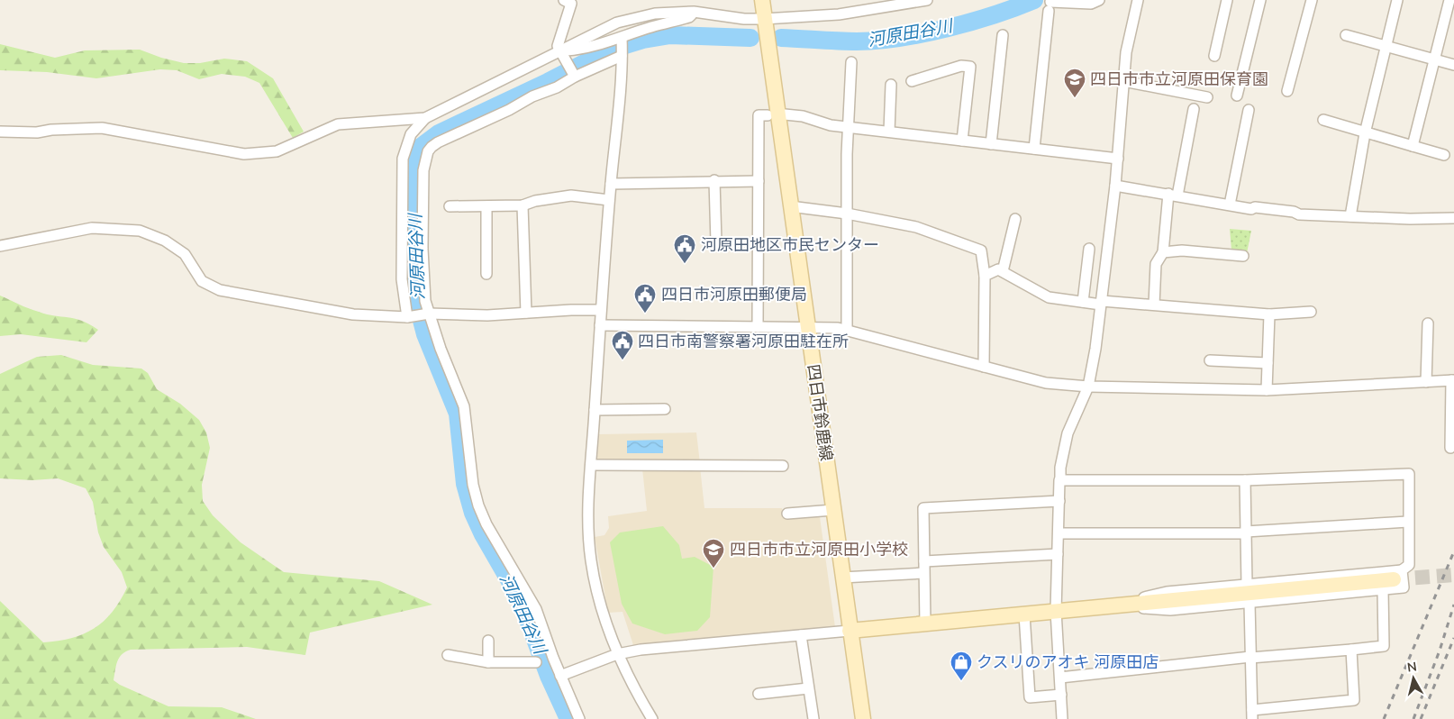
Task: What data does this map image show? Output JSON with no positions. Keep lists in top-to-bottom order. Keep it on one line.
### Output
{"streets":{"main road":["四日市鈴鹿線"]},"water":["河原田谷川"],"places":{"school or university":["四日市市立河原田保育園","四日市市立河原田小学校"],"public building":["河原田地区市民センター","四日市河原田郵便局","四日市南警察署河原田駐在所"],"shop":["クスリのアオキ 河原田店"]},"north":"top"}
